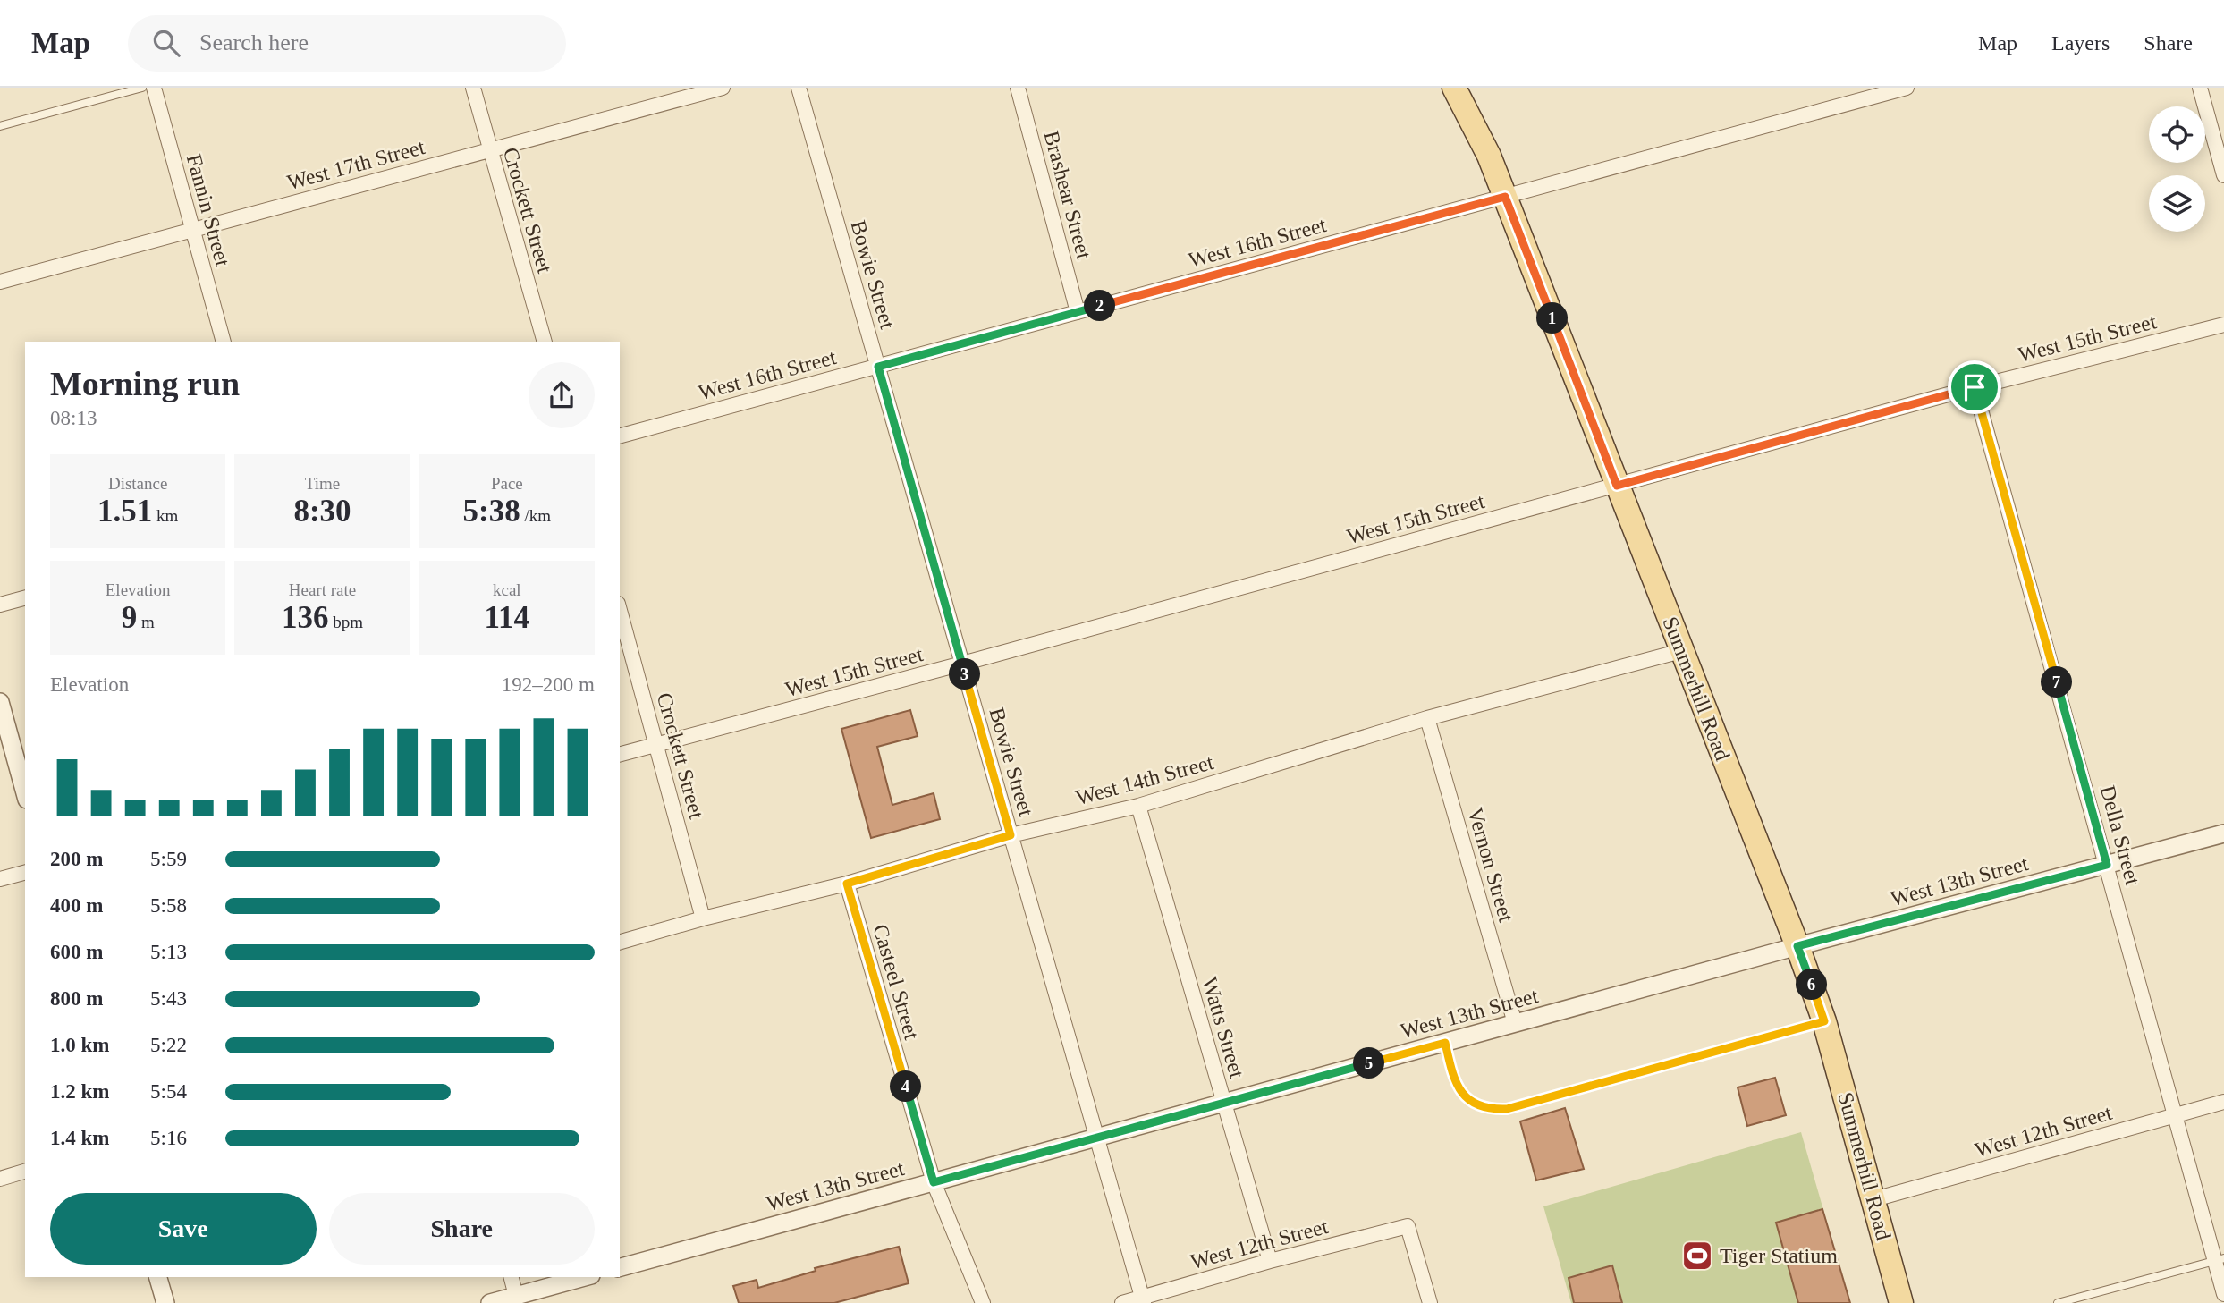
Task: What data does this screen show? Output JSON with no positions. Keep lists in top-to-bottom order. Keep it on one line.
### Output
{"streets":{"main road":["Summerhill Road"],"street":["West 17th Street","Brashear Street","Fannin Street","Crockett Street","West 16th Street","Bowie Street","West 15th Street","West 14th Street","Della Street","Vernon Street","West 13th Street","Casteel Street","Watts Street","West 12th Street"]},"crossings":[["West 17th Street","Fannin Street"],["West 17th Street","Crockett Street"],["Brashear Street","West 16th Street"],["Crockett Street","West 15th Street"],["Crockett Street","West 14th Street"],["West 16th Street","Bowie Street"],["West 16th Street","Summerhill Road"],["Bowie Street","West 15th Street"],["Bowie Street","West 14th Street"],["Bowie Street","West 13th Street"],["Bowie Street","West 12th Street"],["West 15th Street","Summerhill Road"],["West 15th Street","Della Street"],["Summerhill Road","West 14th Street"],["Summerhill Road","West 13th Street"],["Summerhill Road","West 12th Street"],["West 14th Street","Vernon Street"],["West 14th Street","Casteel Street"],["West 14th Street","Watts Street"],["Della Street","West 13th Street"],["Della Street","West 12th Street"],["Vernon Street","West 13th Street"],["West 13th Street","Casteel Street"],["West 13th Street","Watts Street"],["Watts Street","West 12th Street"]],"places":{"sports":["Tiger Statium"]},"page":{"header":"Map","search":"Search here","nav":["Map","Layers","Share"],"pins":["2","1","3","7","6","5","4"],"heading":["Morning run","08:13"],"stats":[["Distance","1.51 km"],["Time","8:30"],["Pace","5:38 /km"],["Elevation","9 m"],["Heart rate","136 bpm"],["kcal","114"]],"chart":["Elevation","192–200 m"],"list":[{"name":"200 m","note":"5:59"},{"name":"400 m","note":"5:58"},{"name":"600 m","note":"5:13"},{"name":"800 m","note":"5:43"},{"name":"1.0 km","note":"5:22"},{"name":"1.2 km","note":"5:54"},{"name":"1.4 km","note":"5:16"}],"buttons":["Save","Share"]}}
